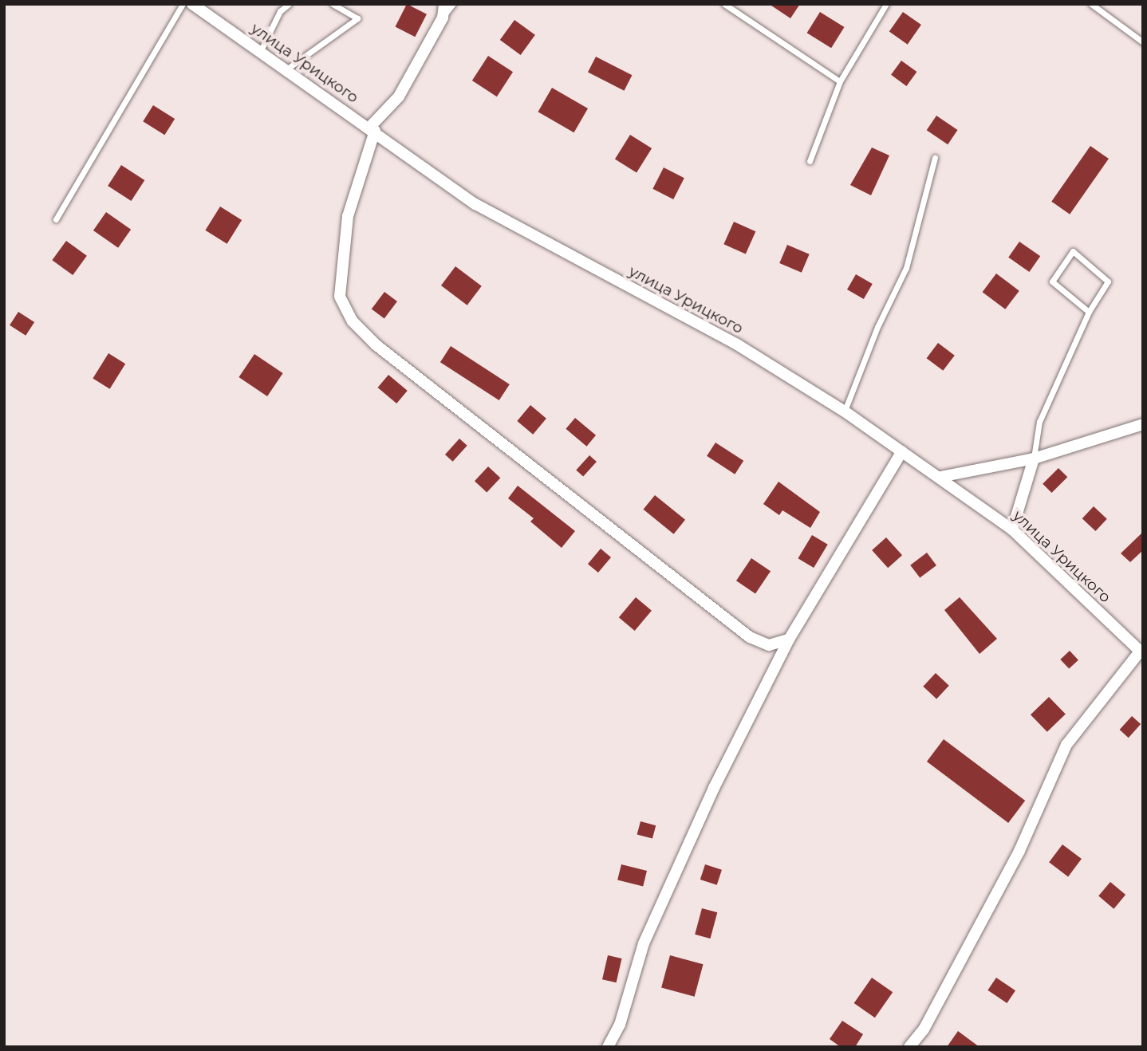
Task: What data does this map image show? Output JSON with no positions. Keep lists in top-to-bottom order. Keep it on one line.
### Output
{"streets":{"street":["улица Урицкого"]}}
